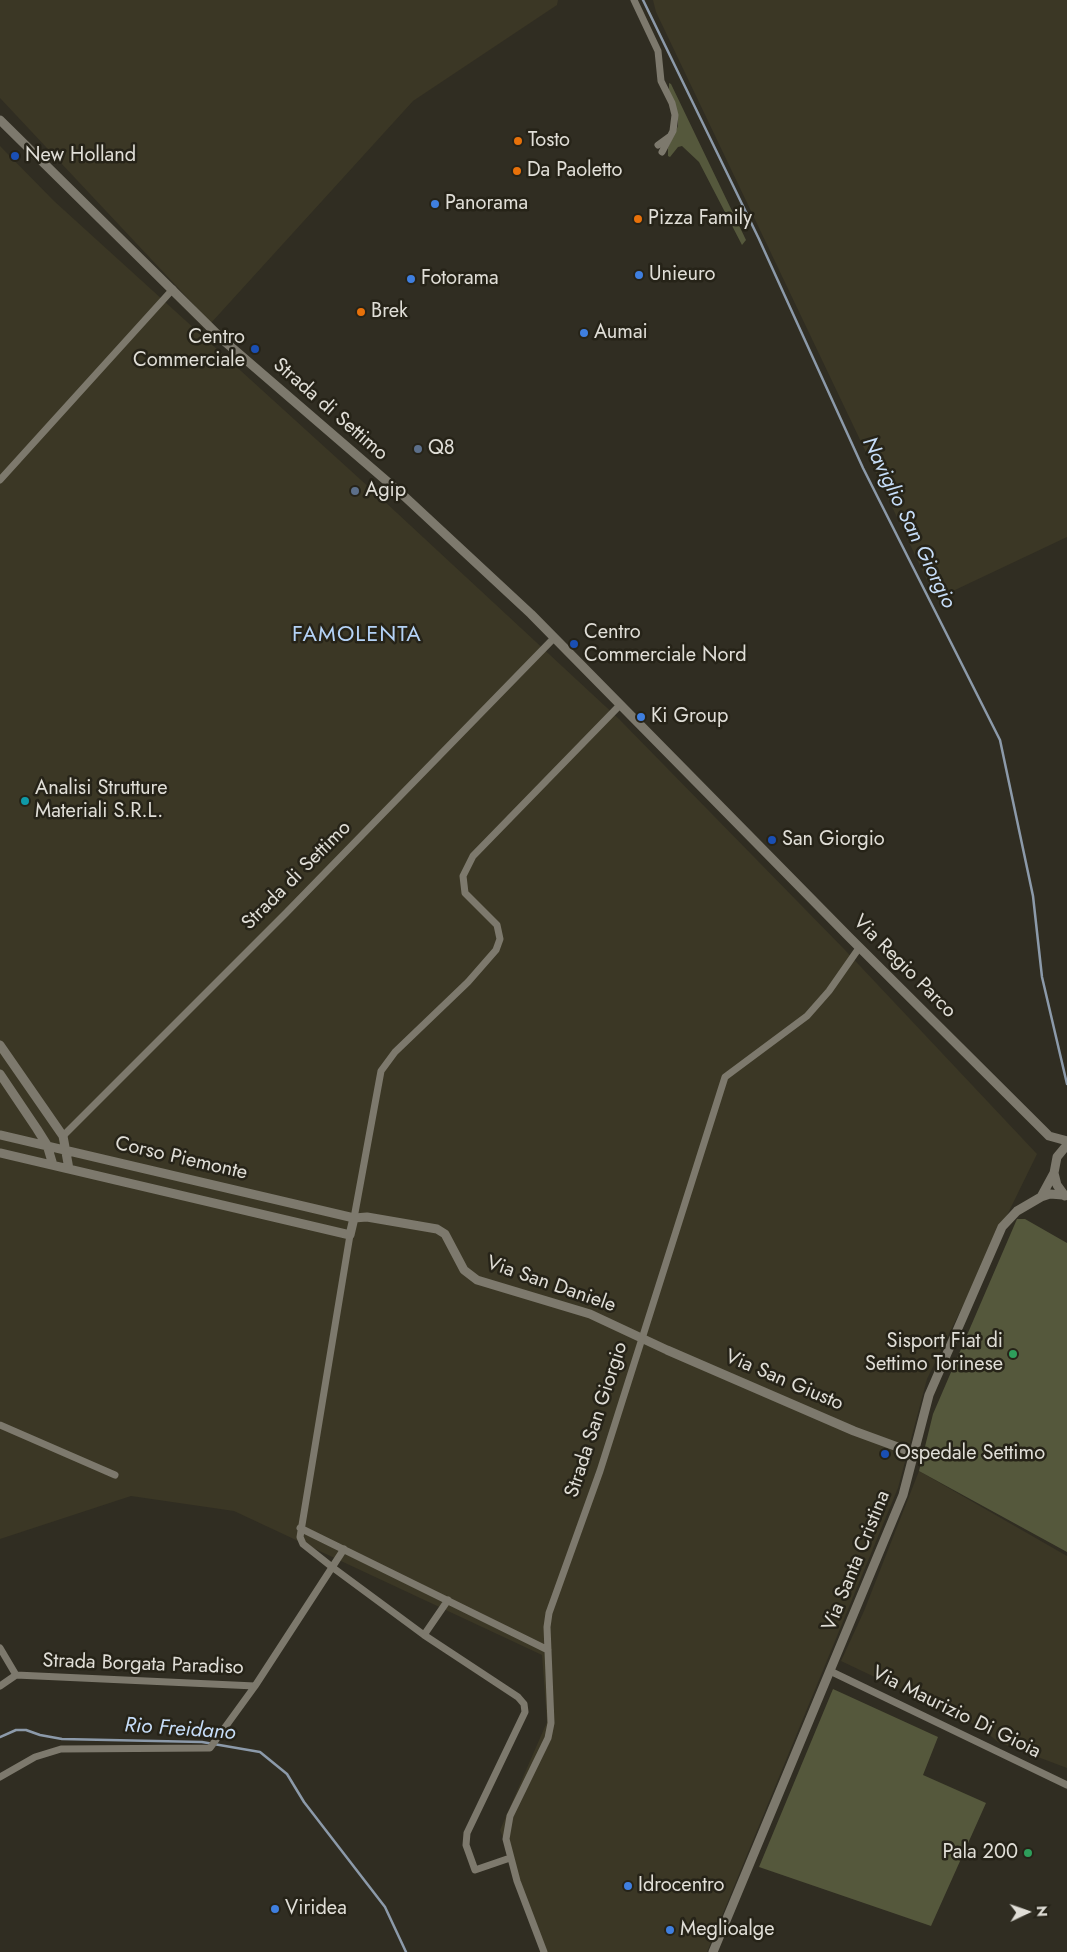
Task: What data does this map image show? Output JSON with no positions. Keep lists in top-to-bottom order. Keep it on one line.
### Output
{"streets":{"street":["Strada di Settimo","Via Regio Parco","Corso Piemonte","Via San Daniele","Via San Giusto","Strada San Giorgio","Via Santa Cristina","Strada Borgata Paradiso","Via Maurizio Di Gioia"]},"crossings":[["Strada di Settimo","Via Regio Parco"],["Via Regio Parco","Strada San Giorgio"],["Corso Piemonte","Via San Daniele"],["Via San Daniele","Via San Giusto"],["Via San Daniele","Strada San Giorgio"],["Via San Giusto","Strada San Giorgio"],["Via San Giusto","Via Santa Cristina"],["Via Santa Cristina","Via Maurizio Di Gioia"]],"districts":["FAMOLENTA"],"water":["Naviglio San Giorgio","Rio Freidano"],"places":["Tosto","New Holland","Da Paoletto","Panorama","Pizza Family","Unieuro","Fotorama","Brek","Aumai","Centro Commerciale","Q8","Agip","Centro Commerciale Nord","Ki Group","Analisi Strutture Materiali S.R.L.","San Giorgio","Sisport Fiat di Settimo Torinese","Ospedale Settimo","Pala 200","Idrocentro","Viridea","Meglioalge"],"north":"right"}
